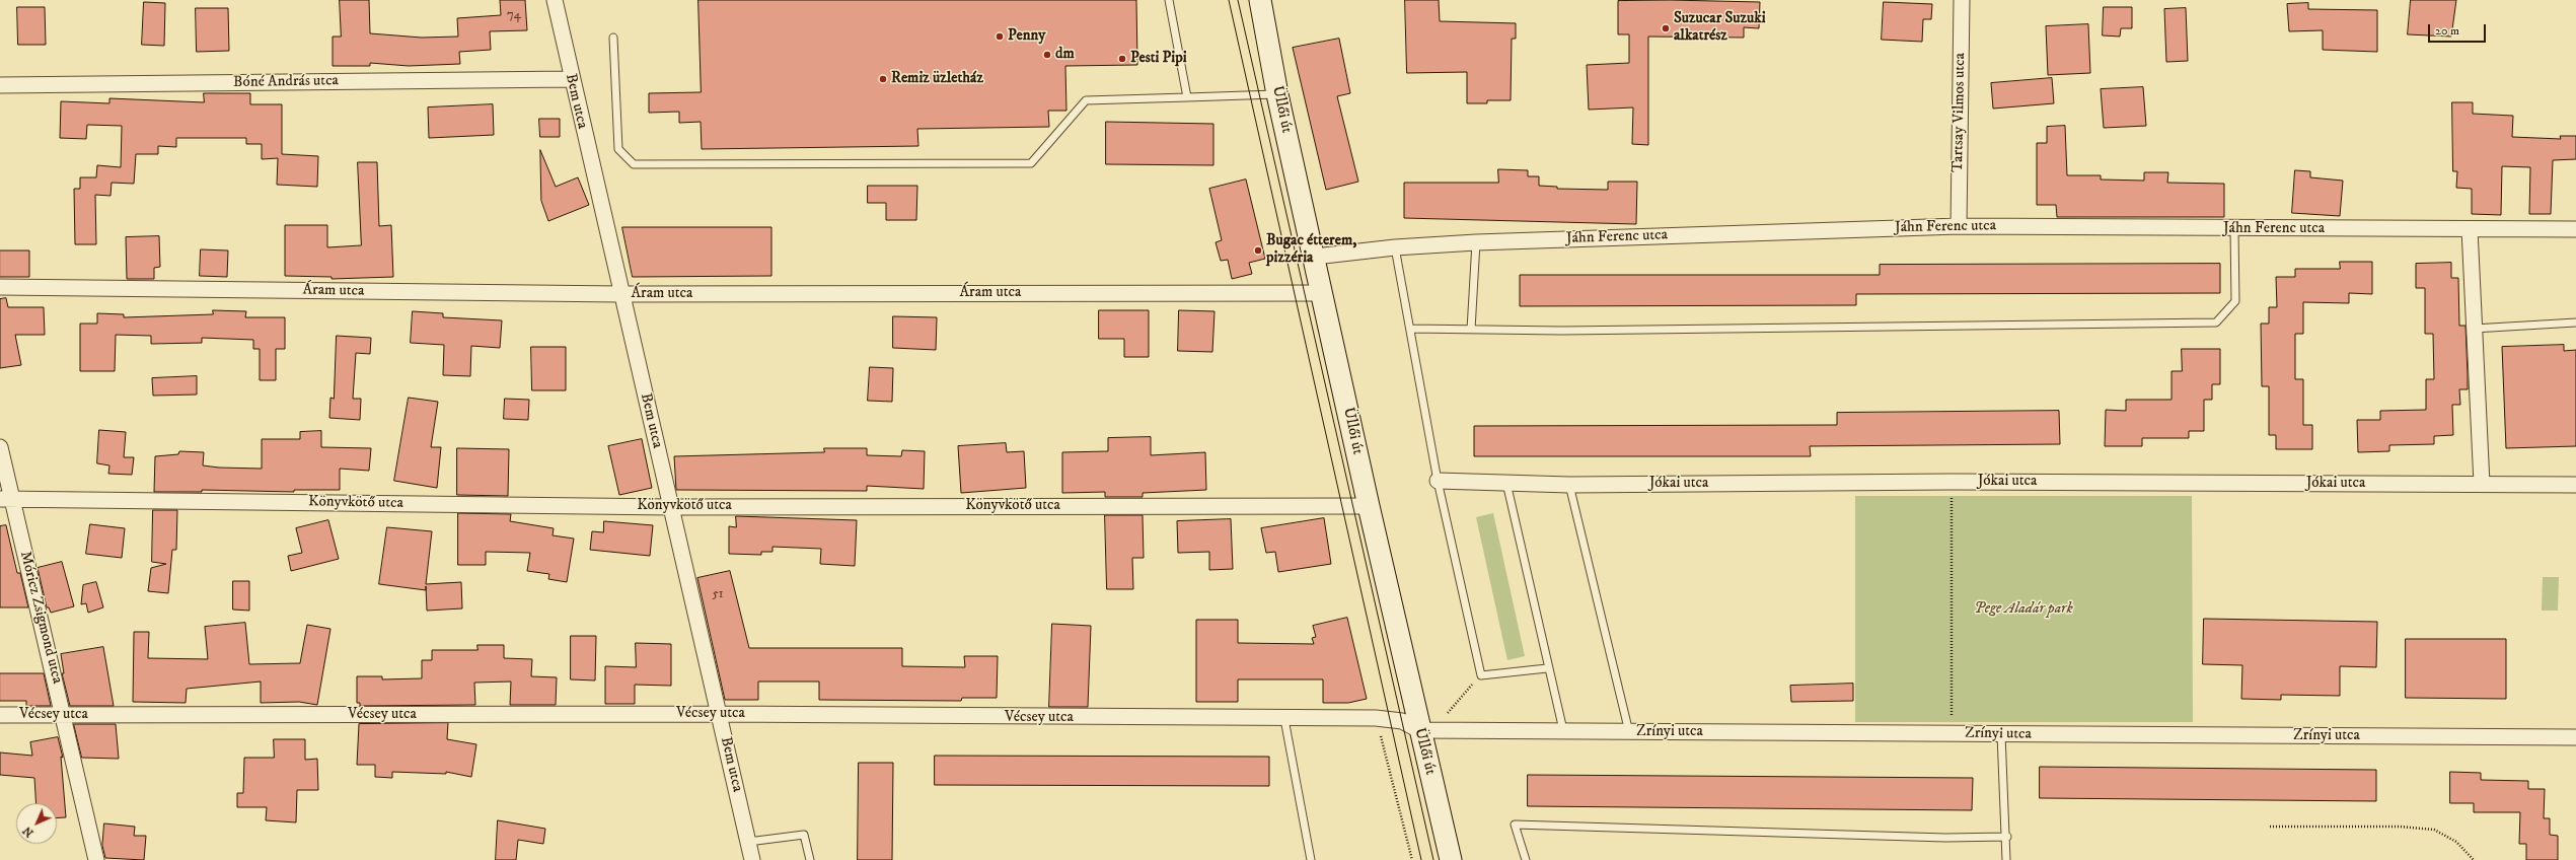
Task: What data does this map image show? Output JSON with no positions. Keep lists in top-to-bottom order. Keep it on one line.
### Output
{"streets":{"main road":["Üllői út"],"street":["Bóné András utca","Bem utca","Tartsay Vilmos utca","Jáhn Ferenc utca","Áram utca","Jókai utca","Könyvkötő utca","Móricz Zsigmond utca","Vécsey utca","Zrínyi utca"]},"crossings":[["Bóné András utca","Bem utca"],["Bem utca","Áram utca"],["Bem utca","Könyvkötő utca"],["Bem utca","Vécsey utca"],["Üllői út","Jáhn Ferenc utca"],["Üllői út","Áram utca"],["Üllői út","Könyvkötő utca"],["Üllői út","Vécsey utca"],["Üllői út","Zrínyi utca"],["Tartsay Vilmos utca","Jáhn Ferenc utca"],["Könyvkötő utca","Móricz Zsigmond utca"],["Móricz Zsigmond utca","Vécsey utca"],["Vécsey utca","Zrínyi utca"]],"parks":["Pege Aladár park"],"places":["Suzucar Suzuki alkatrész","Penny","dm","Pesti Pipi","Remiz üzletház","Bugac étterem, pizzéria"],"house_numbers":["74","51"],"scale_bar":"20 m","north":"bottom left"}
